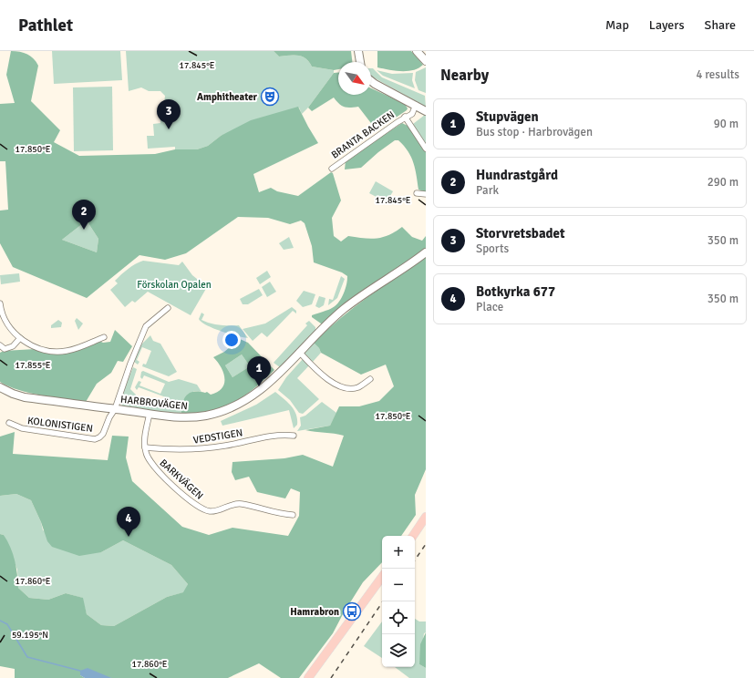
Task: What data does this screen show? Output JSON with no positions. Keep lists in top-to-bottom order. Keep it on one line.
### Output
{"streets":{"street":["BRANTA BACKEN","HARBROVÄGEN","KOLONISTIGEN","VEDSTIGEN","BARKVÄGEN"]},"crossings":[["HARBROVÄGEN","KOLONISTIGEN"],["VEDSTIGEN","BARKVÄGEN"]],"parks":["Förskolan Opalen"],"places":{"theatre":["Amphitheater"],"bus stop":["Hamrabron"]},"north":"bottom right","page":{"header":"Pathlet","nav":["Map","Layers","Share"],"heading":["Nearby","4 results"],"list":[{"mark":"1","name":"Stupvägen","note":"Bus stop · Harbrovägen","value":"90 m"},{"mark":"2","name":"Hundrastgård","note":"Park","value":"290 m"},{"mark":"3","name":"Storvretsbadet","note":"Sports","value":"350 m"},{"mark":"4","name":"Botkyrka 677","note":"Place","value":"350 m"}],"pins":["3","2","1","4"],"map_buttons":["+","−"]},"coordinates":["17.845°E","17.850°E","17.855°E","17.860°E","59.195°N"]}
